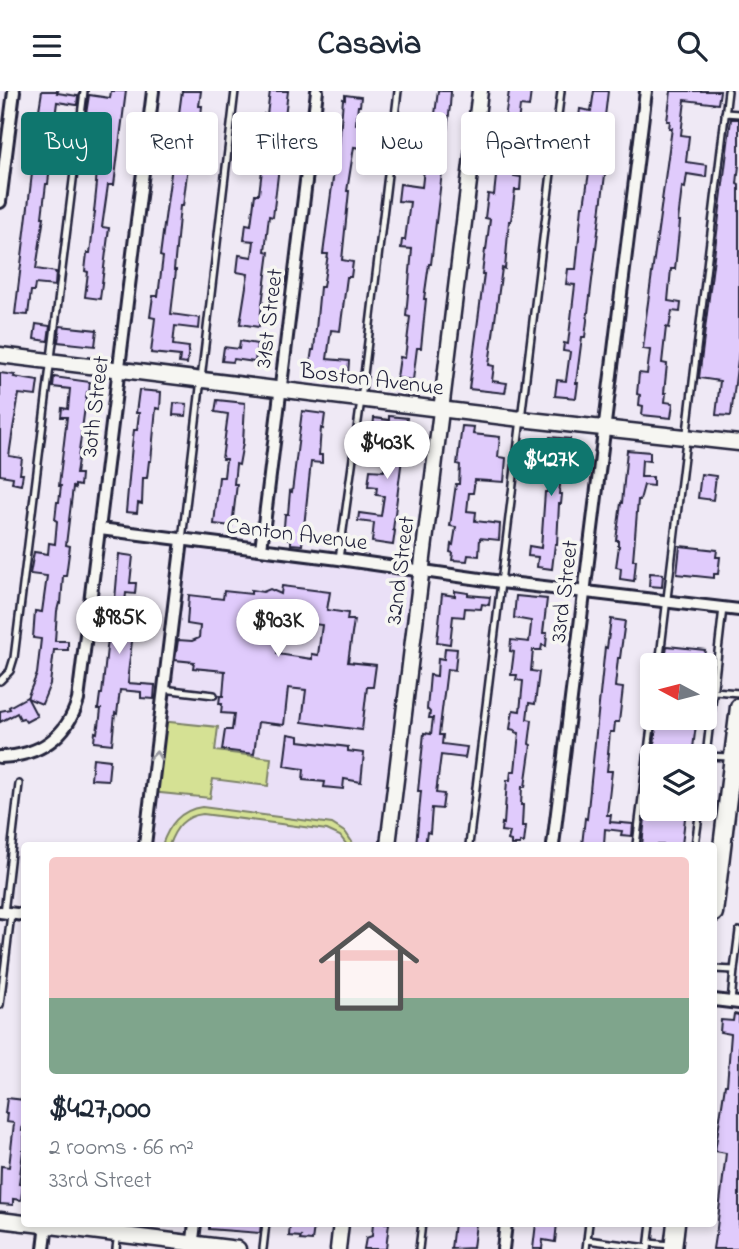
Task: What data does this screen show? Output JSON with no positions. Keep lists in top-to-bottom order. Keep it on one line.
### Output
{"streets":{"street":["31st Street","Boston Avenue","30th Street","Canton Avenue","32nd Street","33rd Street"]},"crossings":[["31st Street","Boston Avenue"],["31st Street","Canton Avenue"],["Boston Avenue","30th Street"],["Boston Avenue","32nd Street"],["Boston Avenue","33rd Street"],["30th Street","Canton Avenue"],["Canton Avenue","32nd Street"],["Canton Avenue","33rd Street"]],"north":"left","page":{"header":"Casavia","chip":["Buy","Rent","Filters","New","Apartment"],"price":["$403K","$427K","$985K","$903K"],"list":[{"name":"$427,000","note":"2 rooms · 66 m² · 33rd Street"}]}}
